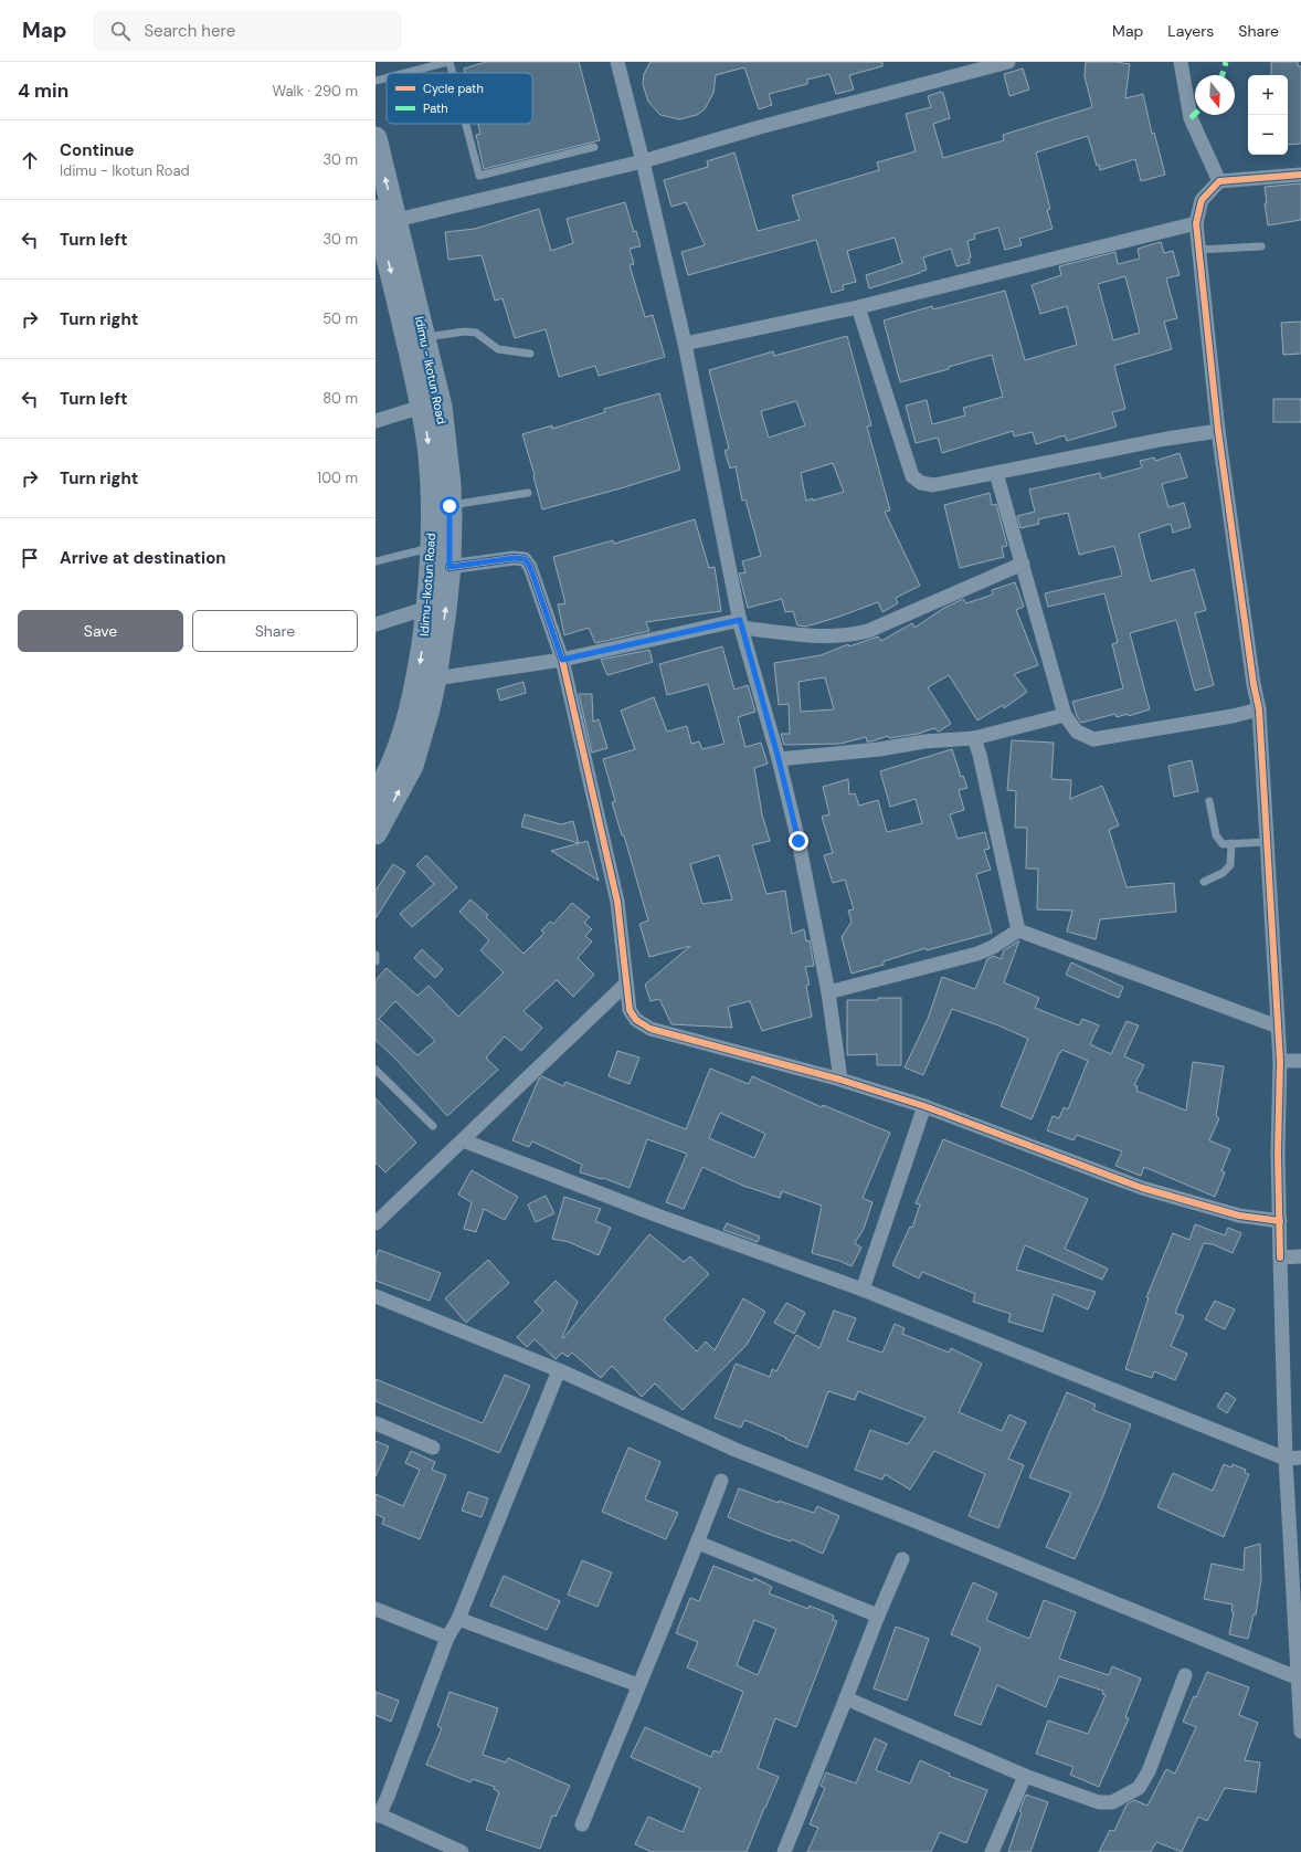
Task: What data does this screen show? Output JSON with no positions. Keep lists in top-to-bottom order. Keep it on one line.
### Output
{"streets":{"main road":["Idimu - Ikotun Road","Idimu-Ikotun Road"]},"one_way":["Idimu - Ikotun Road","Idimu-Ikotun Road"],"legend":["Cycle path","Path"],"north":"bottom","page":{"header":"Map","search":"Search here","nav":["Map","Layers","Share"],"heading":["4 min","Walk · 290 m"],"map_buttons":["+","−"],"list":[["Continue","Idimu - Ikotun Road","30 m"],["Turn left","30 m"],["Turn right","50 m"],["Turn left","80 m"],["Turn right","100 m"],"Arrive at destination"],"buttons":["Save","Share"]}}
